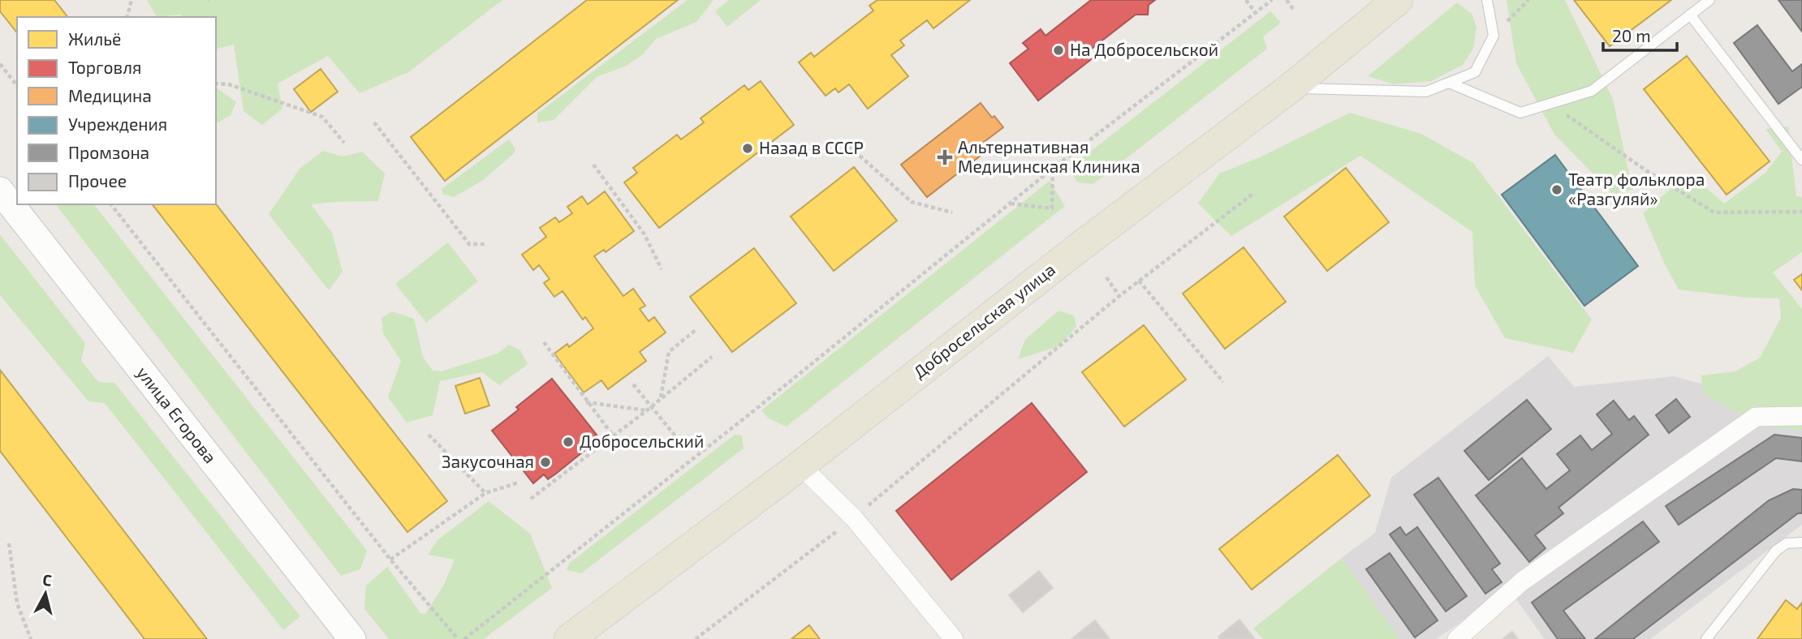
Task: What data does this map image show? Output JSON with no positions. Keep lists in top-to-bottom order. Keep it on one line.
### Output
{"streets":{"main road":["Добросельская улица","улица Егорова"]},"places":{"other":["На Добросельской","Назад в СССР","Театр фольклора «Разгуляй»","Добросельский","Закусочная"],"health":["Альтернативная Mедицинская Kлиника"]},"legend":["Жильё","Торговля","Медицина","Учреждения","Промзона","Прочее"],"scale_bar":"20 m","north":"top"}
